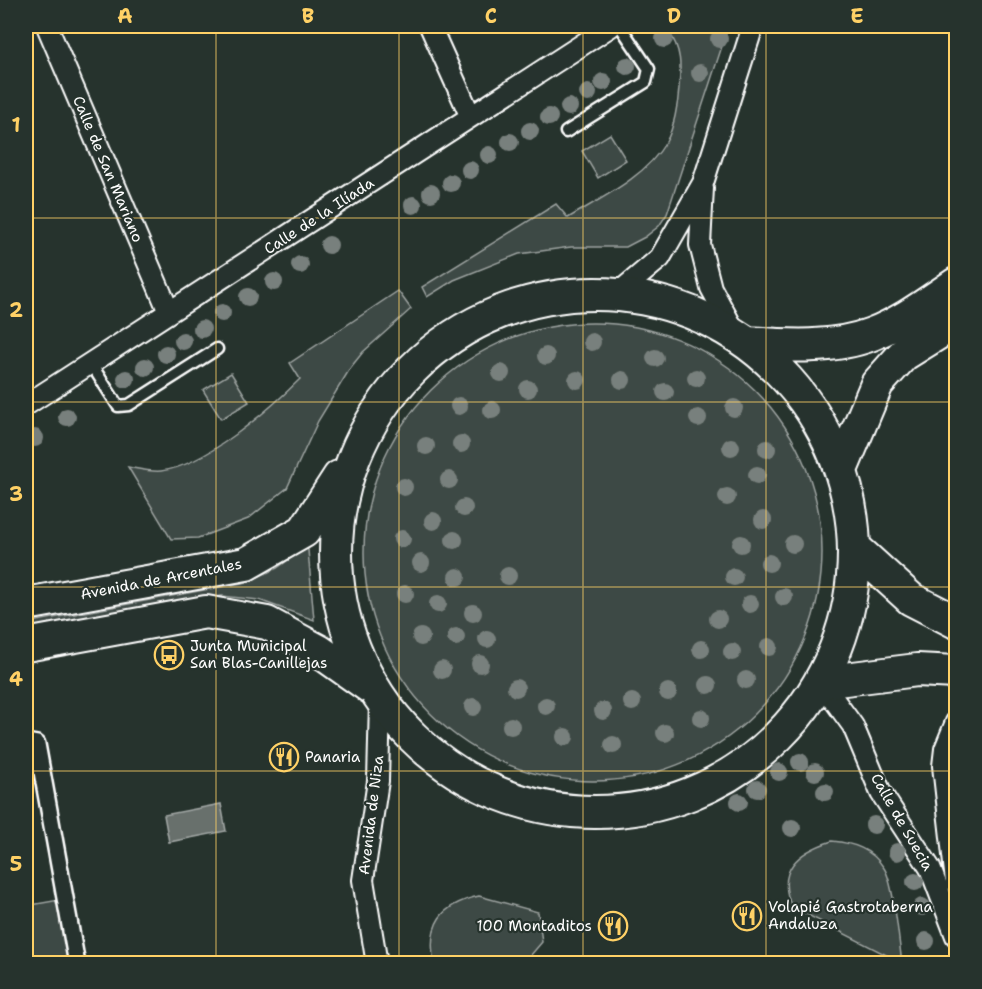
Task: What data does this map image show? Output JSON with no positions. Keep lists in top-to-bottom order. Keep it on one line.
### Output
{"streets":{"main road":["Avenida de Arcentales"],"street":["Calle de San Mariano","Calle de la Ilíada","Avenida de Niza","Calle de Suecia"]},"crossings":[["Calle de San Mariano","Calle de la Ilíada"]],"places":{"bus stop":["Junta Municipal San Blas-Canillejas"],"restaurant":["Panaria","Volapié Gastrotaberna Andaluza","100 Montaditos"]},"grid":{"columns":["A","B","C","D","E"],"rows":["1","2","3","4","5"]}}
